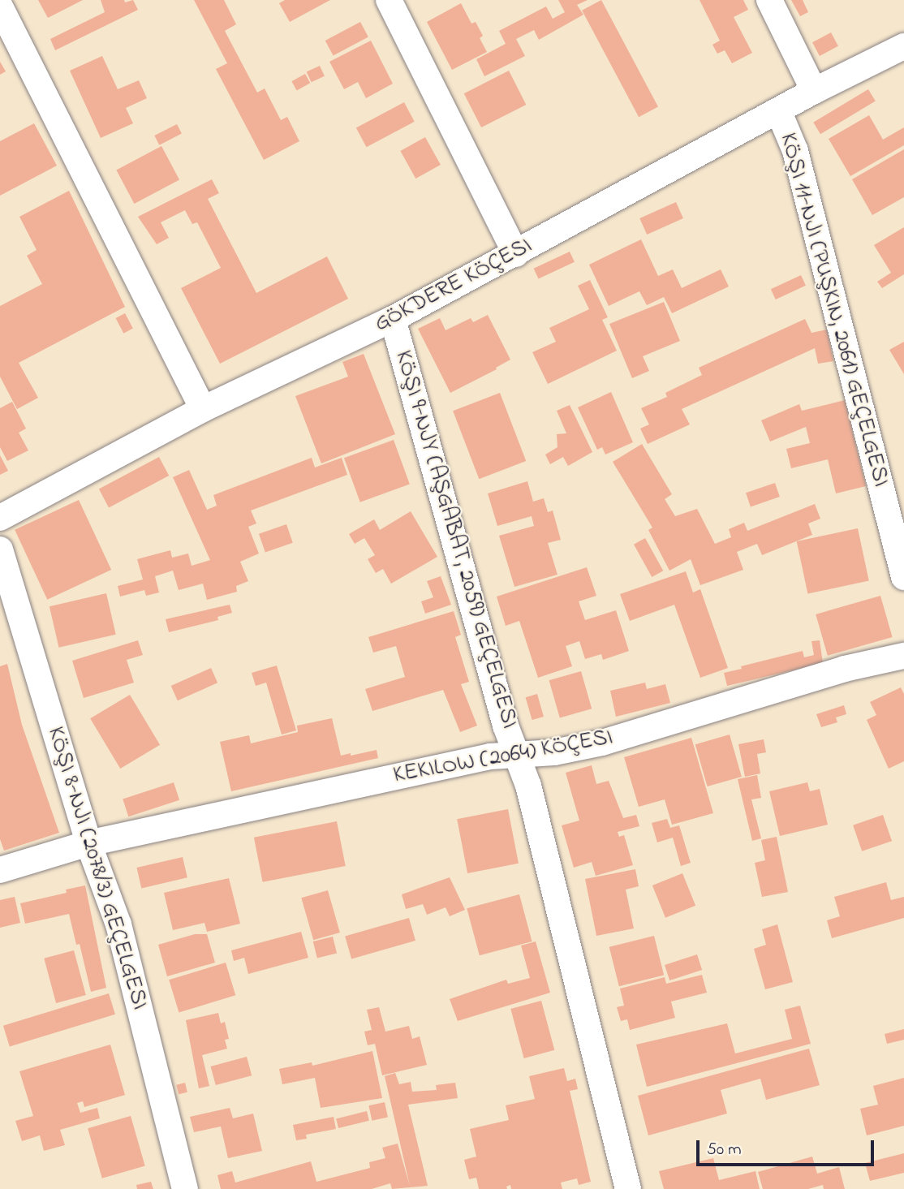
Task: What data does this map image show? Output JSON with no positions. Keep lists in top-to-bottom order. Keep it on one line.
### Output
{"streets":{"street":["GÖKDERE KÖÇESI","KÖŞI 11-NJI (PUŞKIN, 2061) GEÇELGESI","KÖŞI 9-NJY (AŞGABAT, 2059) GEÇELGESI","KEKILOW (2064) KÖÇESI","KÖŞI 8-NJI (2078/3) GEÇELGESI"]},"crossings":[["GÖKDERE KÖÇESI","KÖŞI 11-NJI (PUŞKIN, 2061) GEÇELGESI"],["GÖKDERE KÖÇESI","KÖŞI 9-NJY (AŞGABAT, 2059) GEÇELGESI"],["KÖŞI 9-NJY (AŞGABAT, 2059) GEÇELGESI","KEKILOW (2064) KÖÇESI"],["KEKILOW (2064) KÖÇESI","KÖŞI 8-NJI (2078/3) GEÇELGESI"]],"scale_bar":"50 m"}
